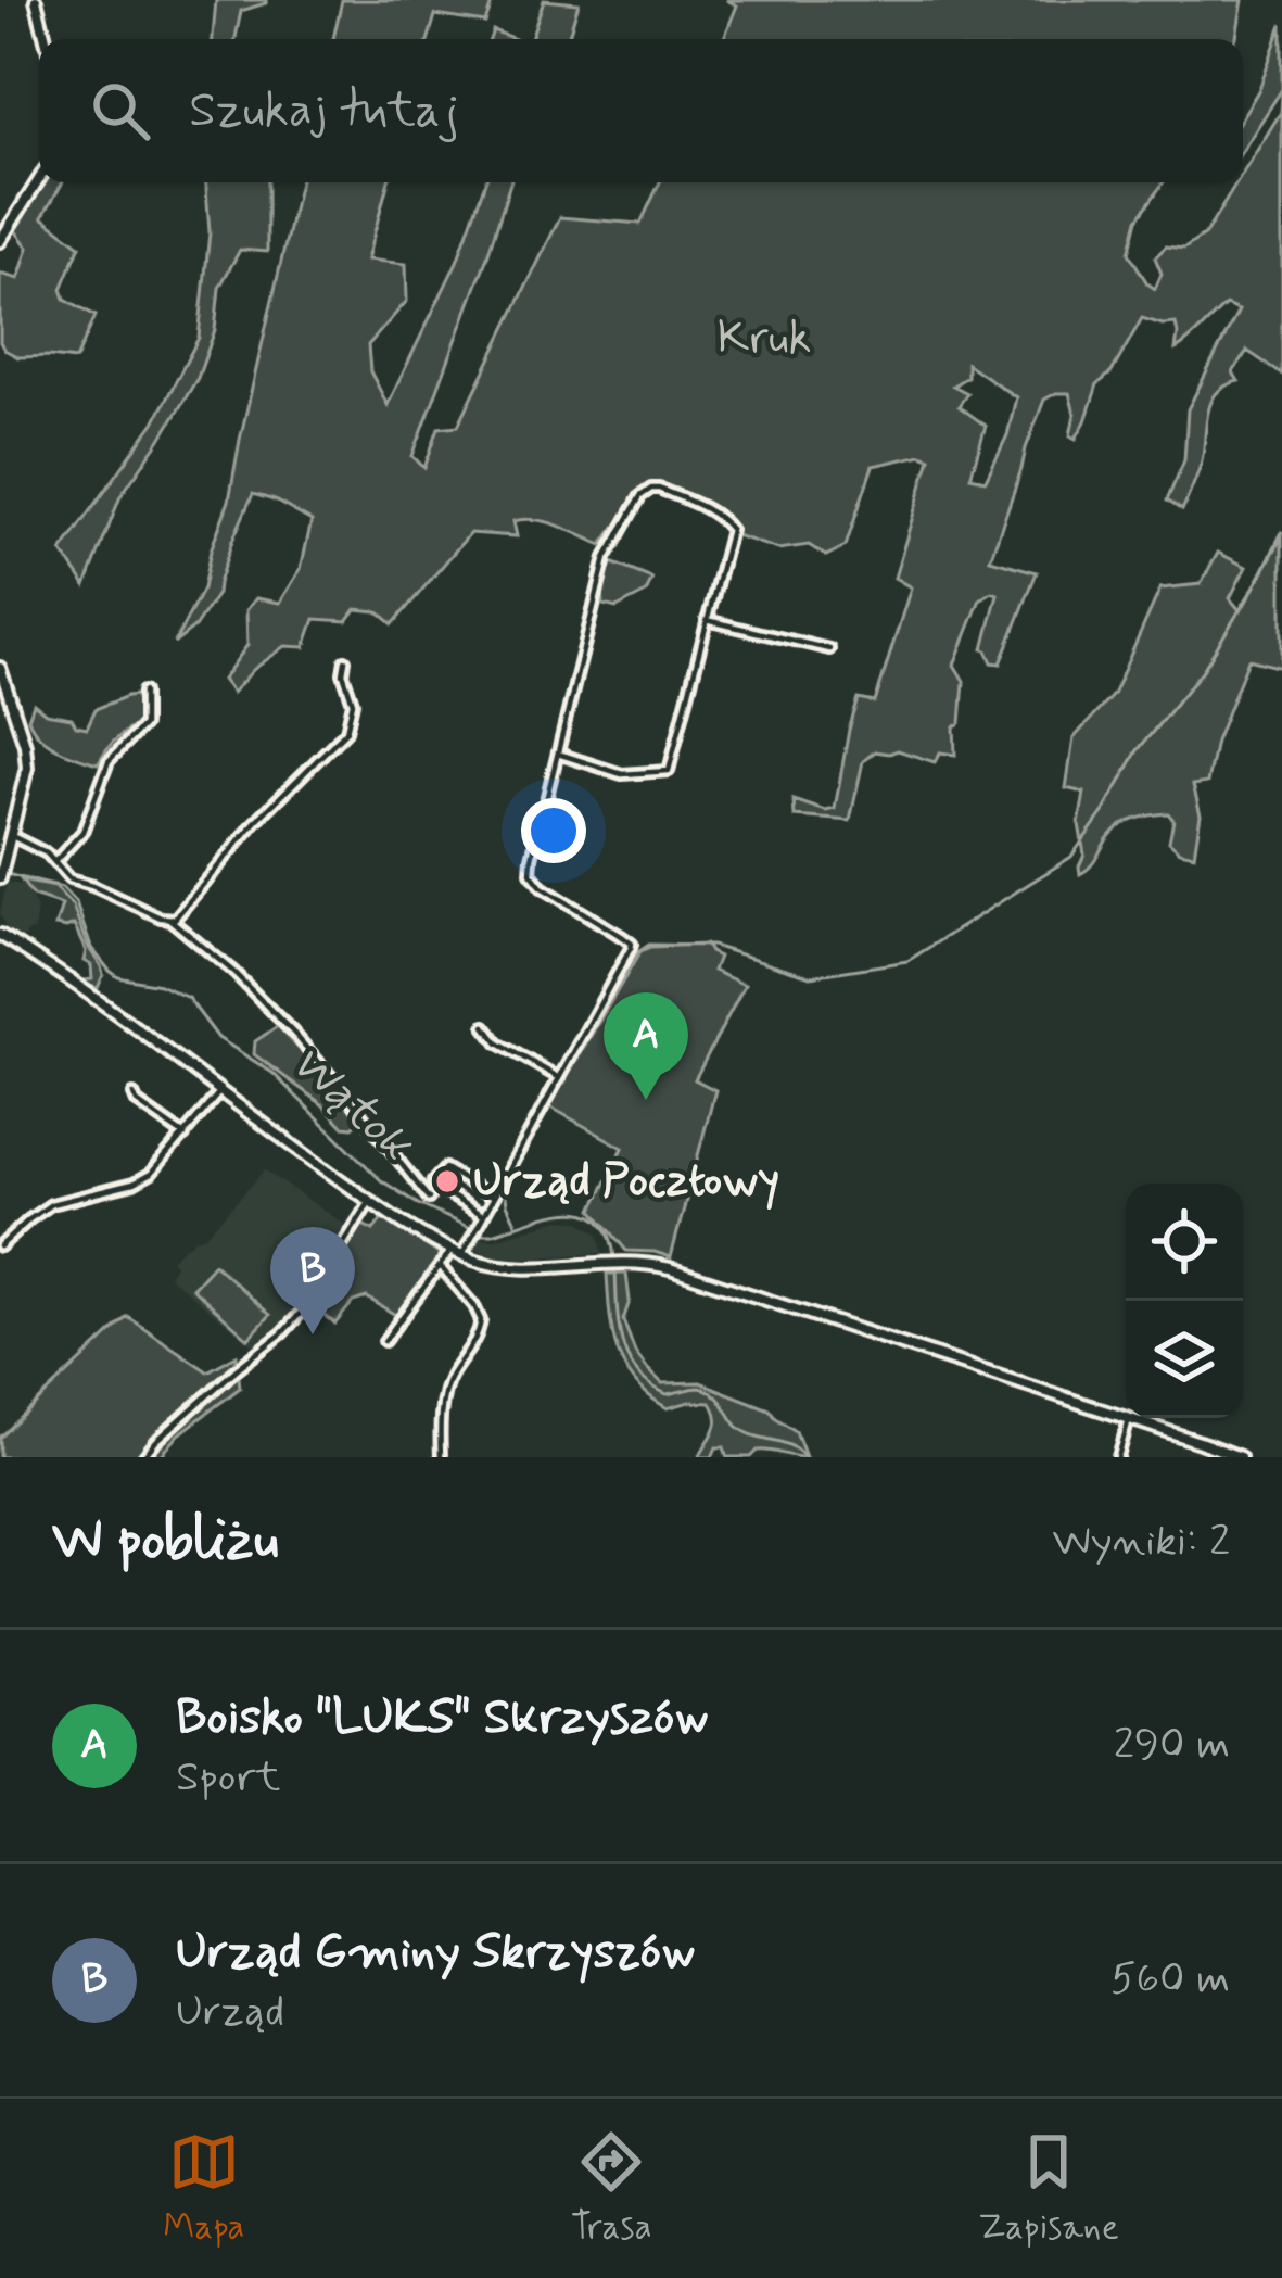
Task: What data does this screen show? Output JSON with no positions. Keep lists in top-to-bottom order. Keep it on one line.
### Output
{"water":["Wątok"],"parks":["Kruk"],"places":["Urząd Pocztowy"],"page":{"search":"Szukaj tutaj","pins":["A","B"],"heading":["W pobliżu","Wyniki: 2"],"list":[{"mark":"A","name":"Boisko \"LUKS\" Skrzyszów","note":"Sport","value":"290 m"},{"mark":"B","name":"Urząd Gminy Skrzyszów","note":"Urząd","value":"560 m"}],"nav":["Mapa","Trasa","Zapisane"]}}
